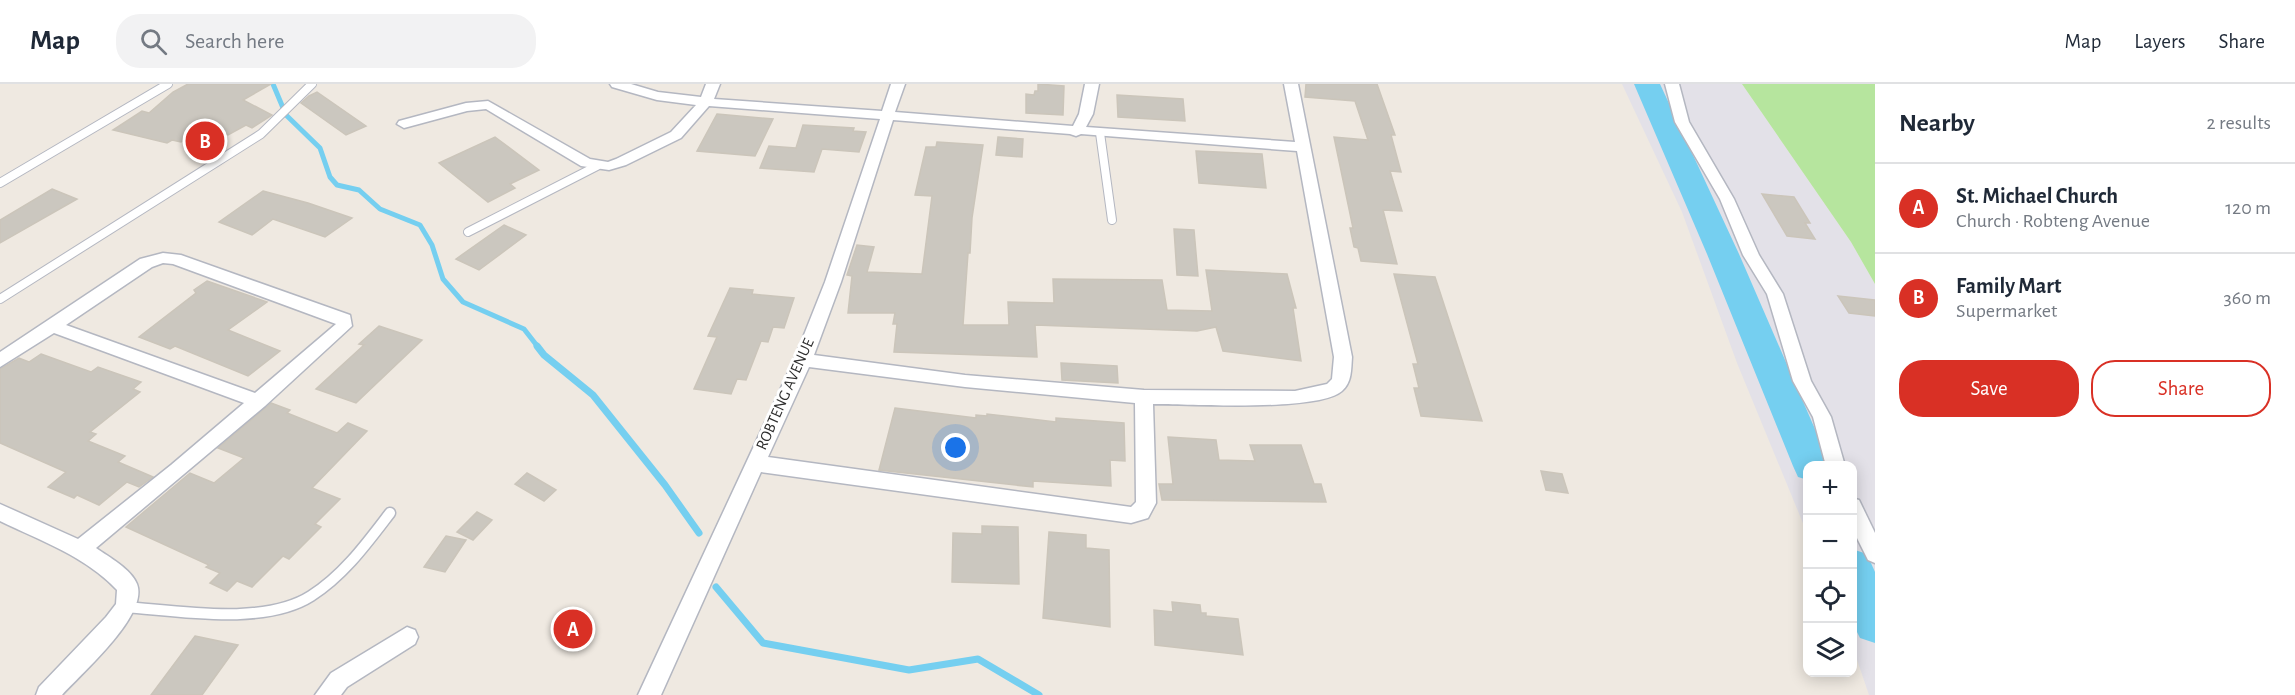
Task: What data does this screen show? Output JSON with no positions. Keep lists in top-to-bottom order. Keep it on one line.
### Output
{"streets":{"street":["ROBTENG AVENUE"]},"page":{"header":"Map","search":"Search here","nav":["Map","Layers","Share"],"heading":["Nearby","2 results"],"pins":["B","A"],"list":[{"mark":"A","name":"St. Michael Church","note":"Church · Robteng Avenue","value":"120 m"},{"mark":"B","name":"Family Mart","note":"Supermarket","value":"360 m"}],"buttons":["Save","Share"],"map_buttons":["+","−"]}}
